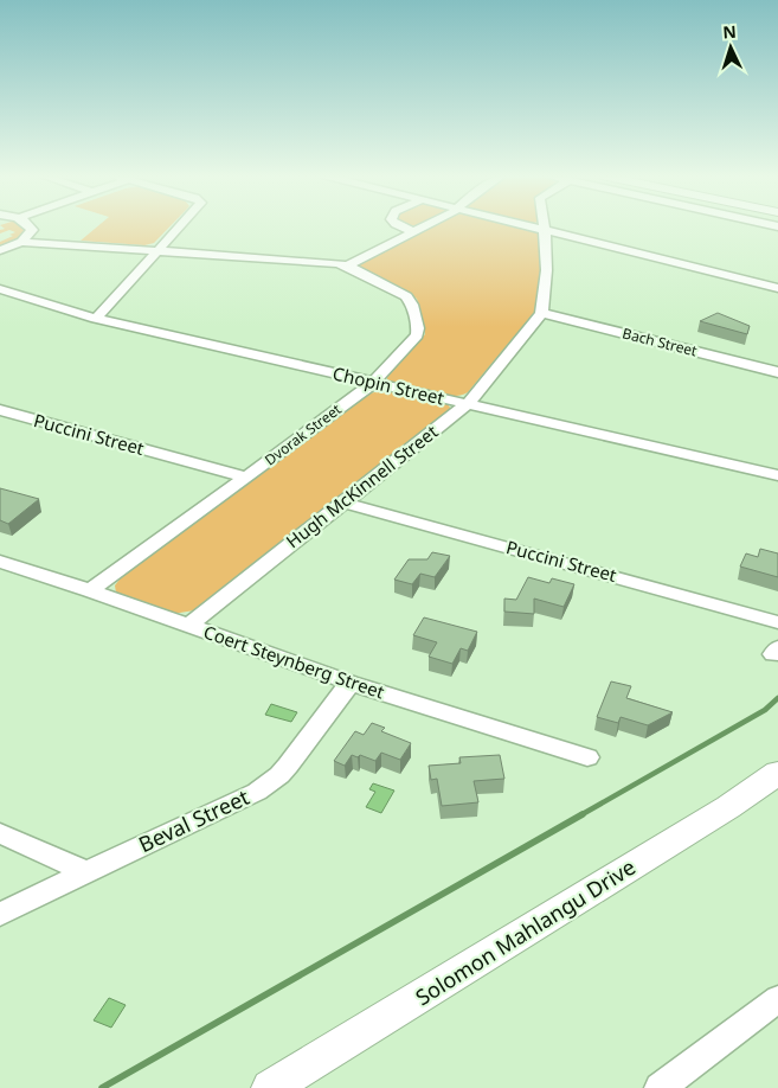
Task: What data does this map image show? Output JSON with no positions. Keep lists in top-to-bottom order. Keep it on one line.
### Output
{"streets":{"main road":["Solomon Mahlangu Drive"],"street":["Bach Street","Chopin Street","Puccini Street","Dvorak Street","Hugh McKinnell Street","Coert Steynberg Street","Beval Street"]},"crossings":[["Bach Street","Hugh McKinnell Street"],["Chopin Street","Dvorak Street"],["Chopin Street","Hugh McKinnell Street"],["Puccini Street","Dvorak Street"],["Puccini Street","Hugh McKinnell Street"],["Dvorak Street","Coert Steynberg Street"],["Hugh McKinnell Street","Coert Steynberg Street"],["Coert Steynberg Street","Beval Street"]],"north":"top"}
